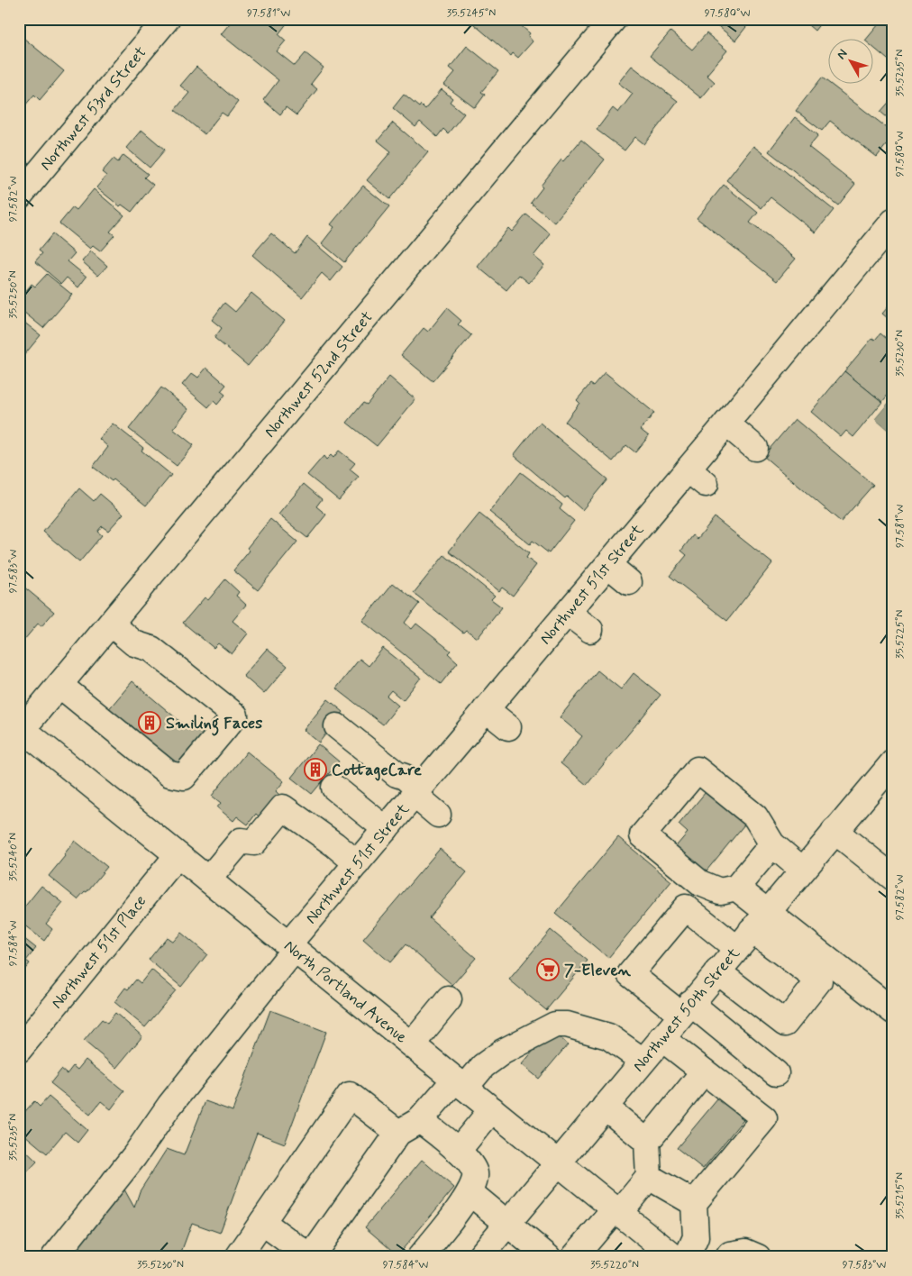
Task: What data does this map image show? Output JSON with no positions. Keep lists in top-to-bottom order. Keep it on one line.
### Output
{"streets":{"street":["Northwest 53rd Street","Northwest 52nd Street","Northwest 51st Street","Northwest 51st Place","North Portland Avenue","Northwest 50th Street"]},"crossings":[["Northwest 52nd Street","North Portland Avenue"],["Northwest 51st Street","North Portland Avenue"],["Northwest 51st Place","North Portland Avenue"],["North Portland Avenue","Northwest 50th Street"]],"places":{"building":["Smiling Faces","CottageCare"],"supermarket":["7-Eleven"]},"north":"top left","coordinates":["97.581°W","35.5245°N","97.580°W","35.5235°N","97.582°W","35.5250°N","35.5230°N","97.583°W","35.5225°N","35.5240°N","97.584°W","35.5215°N","35.5220°N"]}
